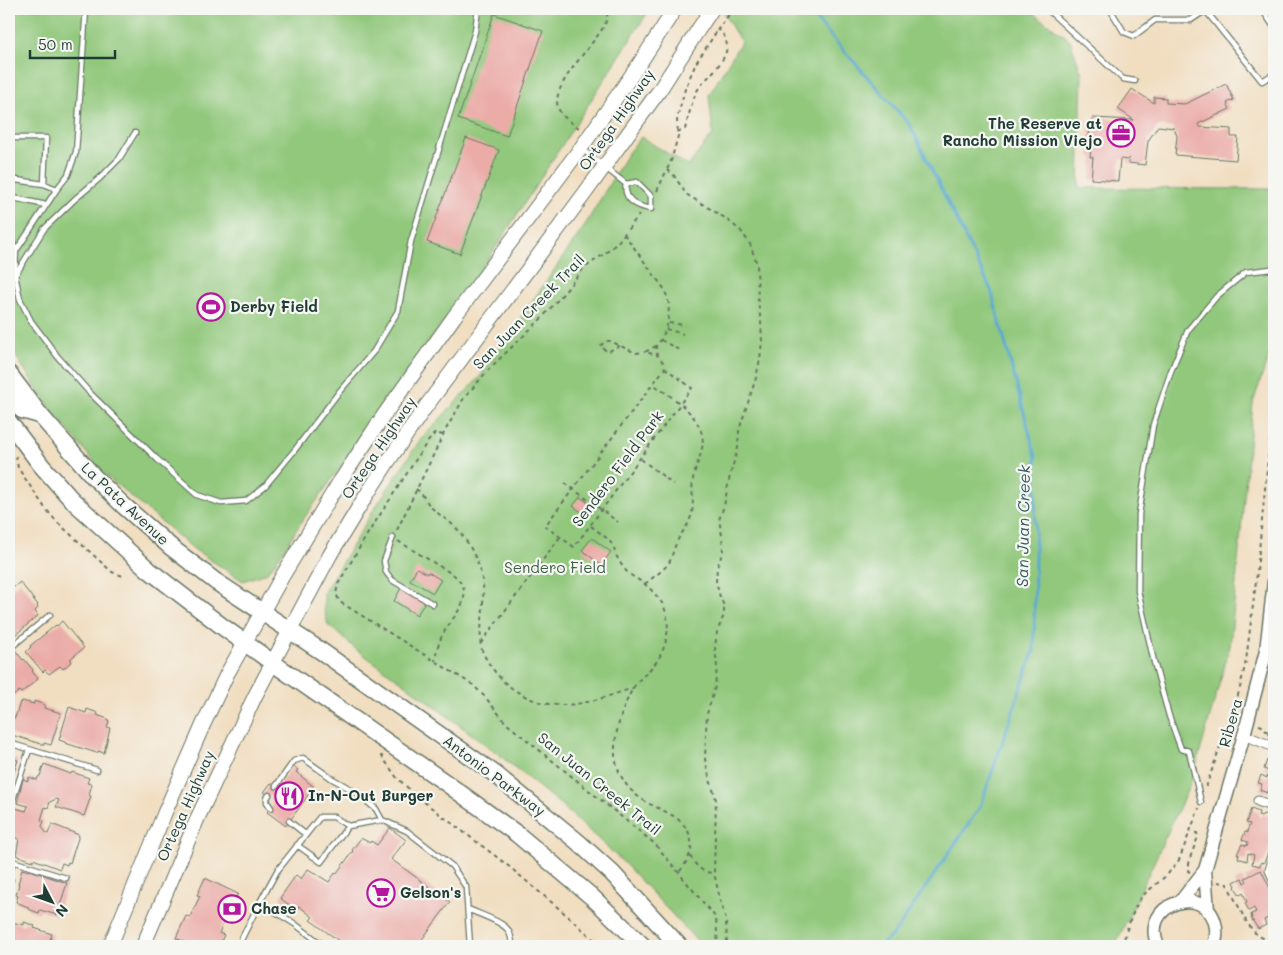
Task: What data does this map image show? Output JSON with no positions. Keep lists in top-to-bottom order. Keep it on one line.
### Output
{"streets":{"highway":["La Pata Avenue","Antonio Parkway"],"main road":["Ortega Highway"],"street":["Ribera"],"path":["San Juan Creek Trail","Sendero Field Park"]},"crossings":[["Ortega Highway","La Pata Avenue"],["Ortega Highway","Antonio Parkway"],["La Pata Avenue","Antonio Parkway"]],"water":["San Juan Creek"],"parks":["Sendero Field"],"places":{"office":["The Reserve at Rancho Mission Viejo"],"sports":["Derby Field"],"restaurant":["In-N-Out Burger"],"supermarket":["Gelson's"],"bank":["Chase"]},"scale_bar":"50 m","north":"bottom right"}
